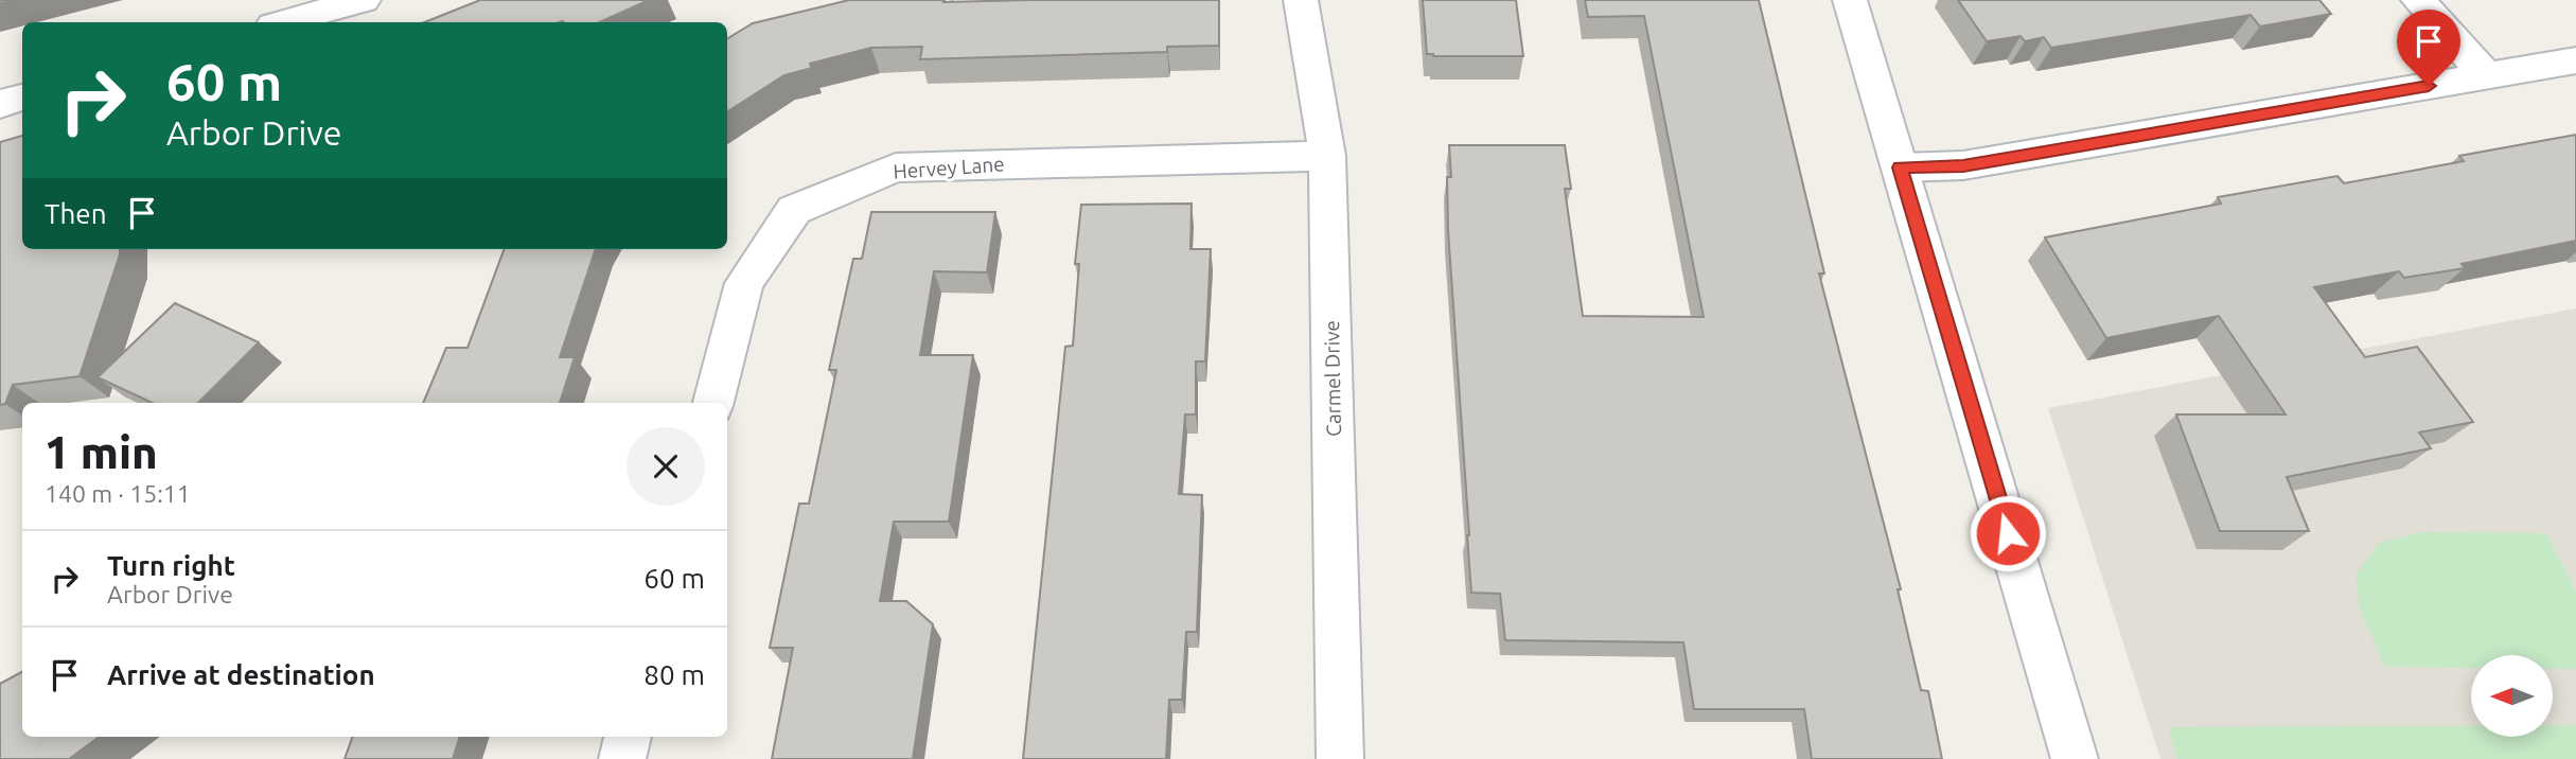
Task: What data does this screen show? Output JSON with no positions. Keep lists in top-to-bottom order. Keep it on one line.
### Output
{"streets":{"street":["Hervey Lane","Carmel Drive"]},"crossings":[["Hervey Lane","Carmel Drive"]],"north":"left","page":{"turn":["60 m","Arbor Drive"],"then":"Then","heading":["1 min","140 m · 15:11"],"list":[{"name":"Turn right","note":"Arbor Drive","value":"60 m"},{"name":"Arrive at destination","value":"80 m"}]}}
